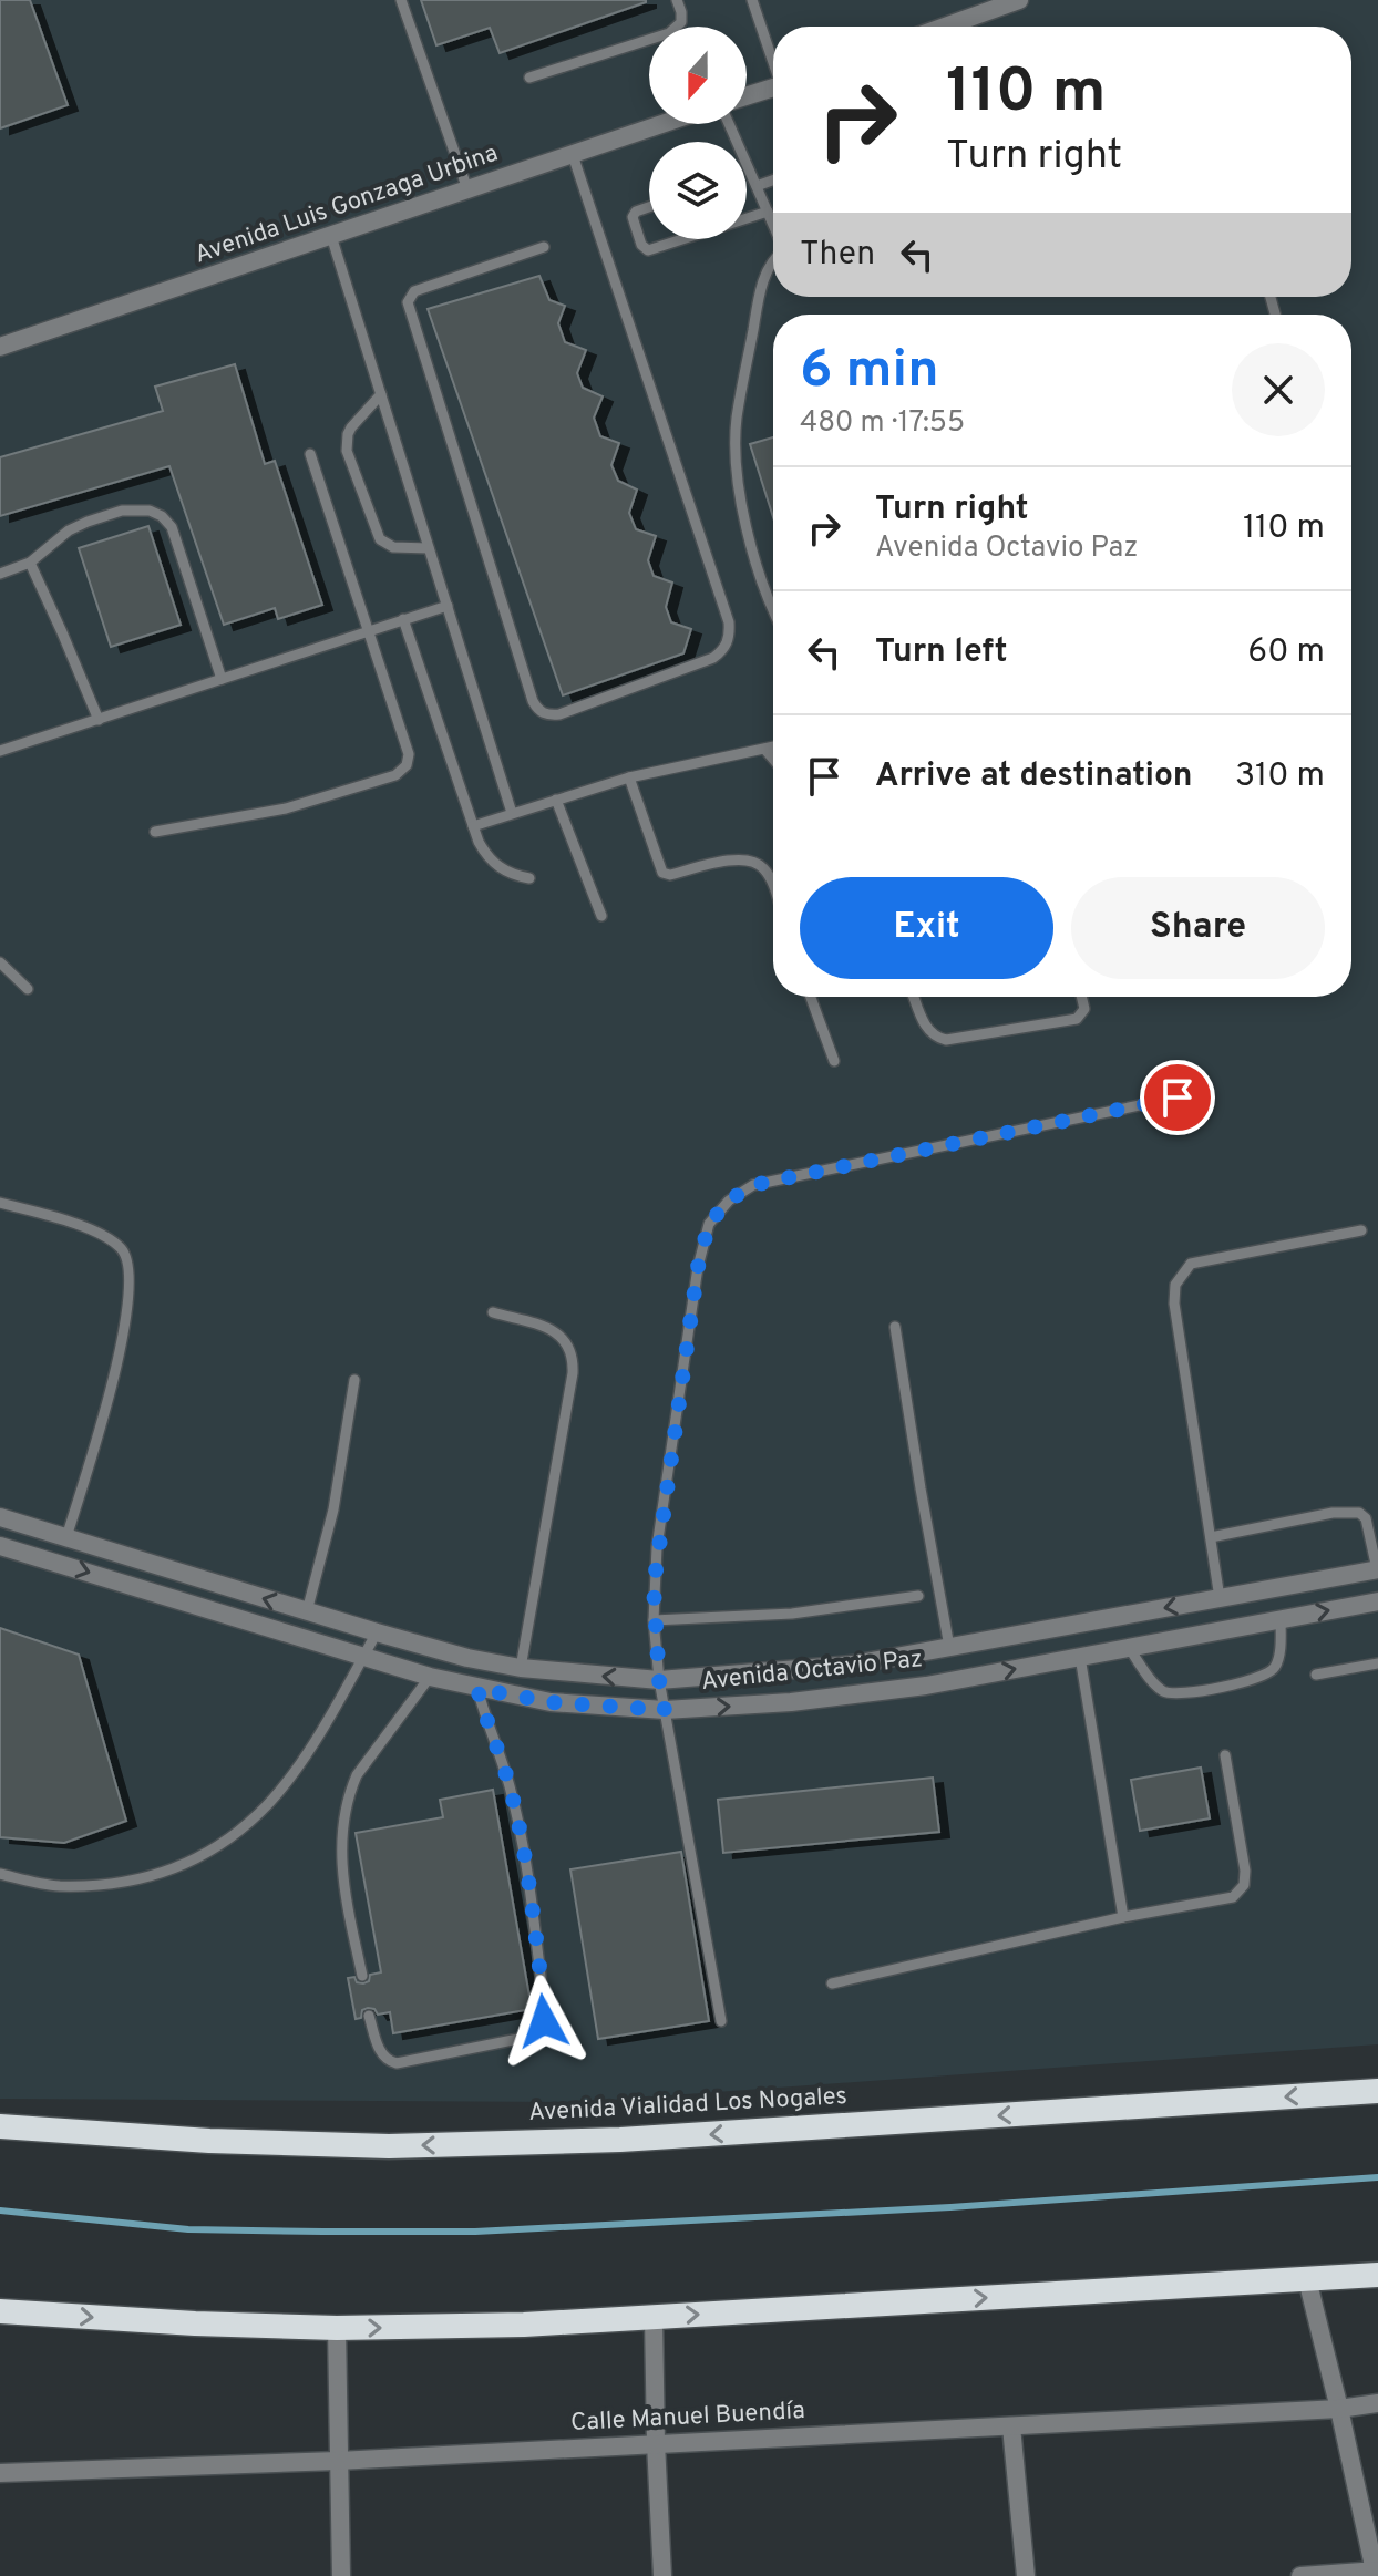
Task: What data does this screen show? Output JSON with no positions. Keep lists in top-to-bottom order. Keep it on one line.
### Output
{"streets":{"highway":["Avenida Vialidad Los Nogales"],"street":["Avenida Luis Gonzaga Urbina","Avenida Octavio Paz","Calle Manuel Buendía"]},"north":"bottom","page":{"turn":["110 m","Turn right"],"then":"Then","heading":["6 min","480 m · 17:55"],"list":[{"name":"Turn right","note":"Avenida Octavio Paz","value":"110 m"},{"name":"Turn left","value":"60 m"},{"name":"Arrive at destination","value":"310 m"}],"buttons":["Exit","Share"]}}
